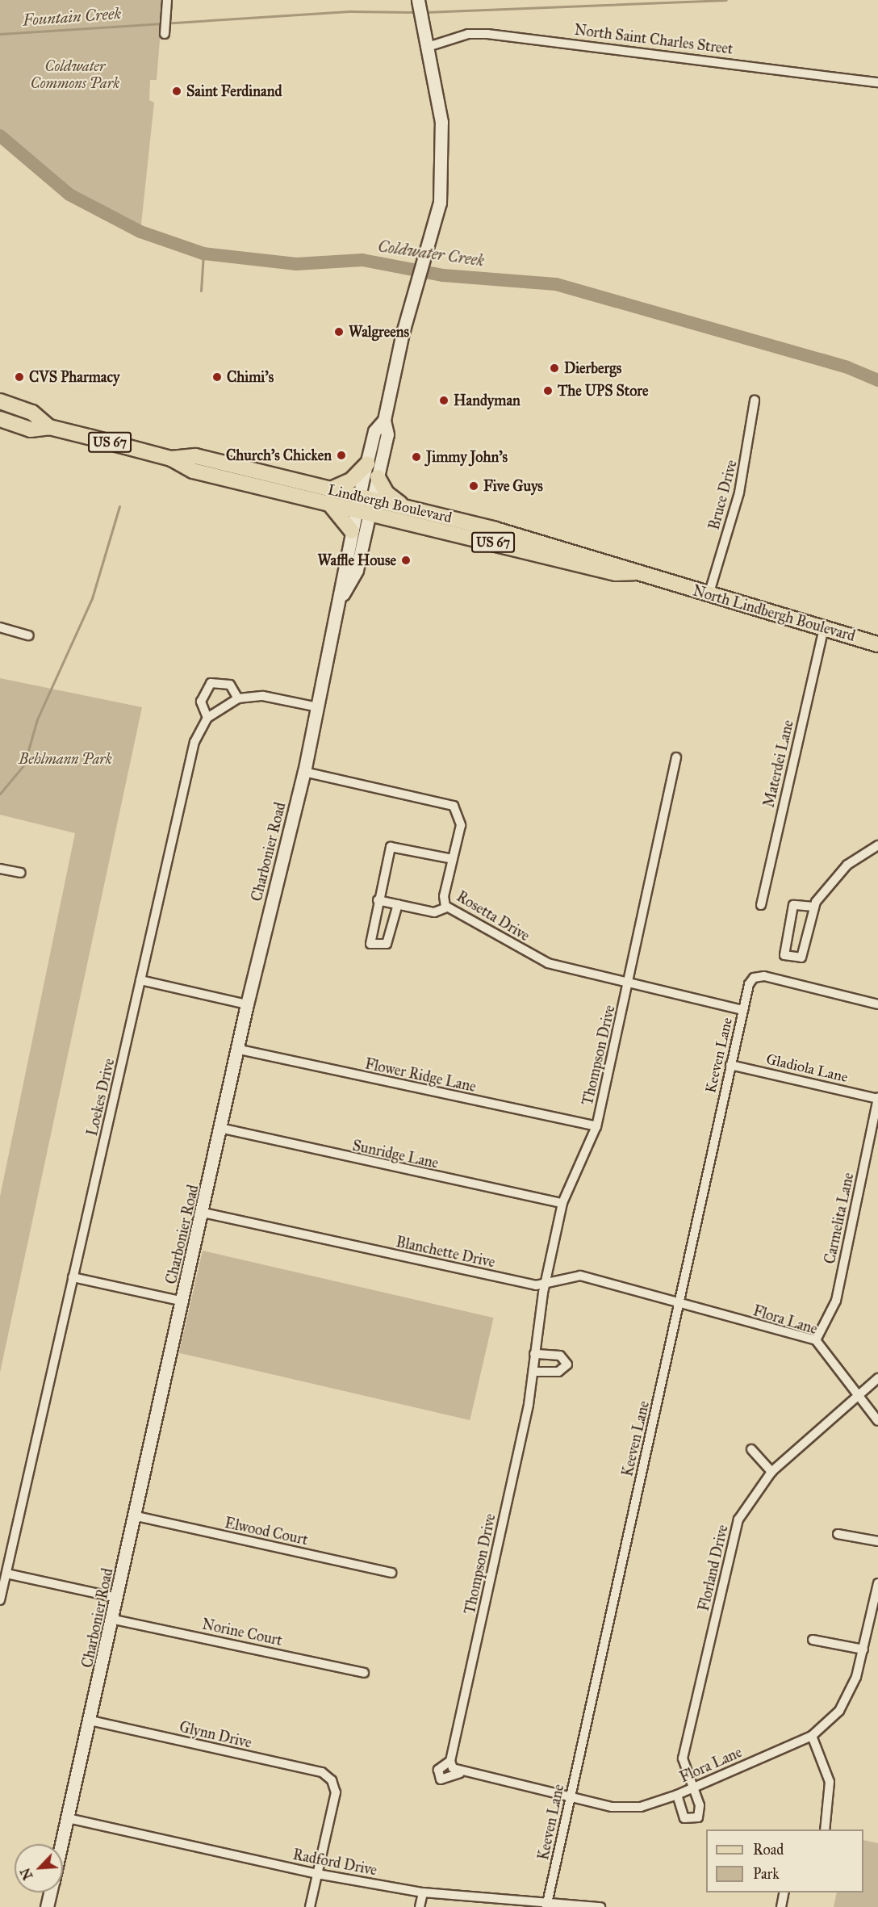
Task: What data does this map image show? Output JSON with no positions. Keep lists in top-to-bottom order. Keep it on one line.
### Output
{"streets":{"main road":["US 67","Lindbergh Boulevard","North Lindbergh Boulevard","Charbonier Road"],"street":["North Saint Charles Street","Bruce Drive","Materdei Lane","Rosetta Drive","Thompson Drive","Keeven Lane","Gladiola Lane","Flower Ridge Lane","Loekes Drive","Sunridge Lane","Carmelita Lane","Blanchette Drive","Flora Lane","Elwood Court","Florland Drive","Norine Court","Glynn Drive","Radford Drive"]},"crossings":[["Bruce Drive","North Lindbergh Boulevard"],["Lindbergh Boulevard","North Lindbergh Boulevard"],["Lindbergh Boulevard","Charbonier Road"],["North Lindbergh Boulevard","Materdei Lane"],["Charbonier Road","Rosetta Drive"],["Charbonier Road","Flower Ridge Lane"],["Charbonier Road","Loekes Drive"],["Charbonier Road","Sunridge Lane"],["Charbonier Road","Blanchette Drive"],["Charbonier Road","Elwood Court"],["Charbonier Road","Norine Court"],["Charbonier Road","Glynn Drive"],["Charbonier Road","Radford Drive"],["Rosetta Drive","Thompson Drive"],["Rosetta Drive","Keeven Lane"],["Thompson Drive","Flower Ridge Lane"],["Thompson Drive","Sunridge Lane"],["Thompson Drive","Blanchette Drive"],["Thompson Drive","Flora Lane"],["Keeven Lane","Gladiola Lane"],["Keeven Lane","Blanchette Drive"],["Keeven Lane","Flora Lane"],["Keeven Lane","Radford Drive"],["Gladiola Lane","Carmelita Lane"],["Carmelita Lane","Flora Lane"],["Blanchette Drive","Flora Lane"],["Flora Lane","Florland Drive"],["Glynn Drive","Radford Drive"]],"water":["Fountain Creek","Coldwater Creek"],"parks":["Coldwater Commons Park","Behlmann Park"],"places":["Saint Ferdinand","Walgreens","Dierbergs","CVS Pharmacy","Chimi's","The UPS Store","Handyman","Church's Chicken","Jimmy John's","Five Guys","Waffle House"],"legend":["Road","Park"],"north":"bottom left"}
